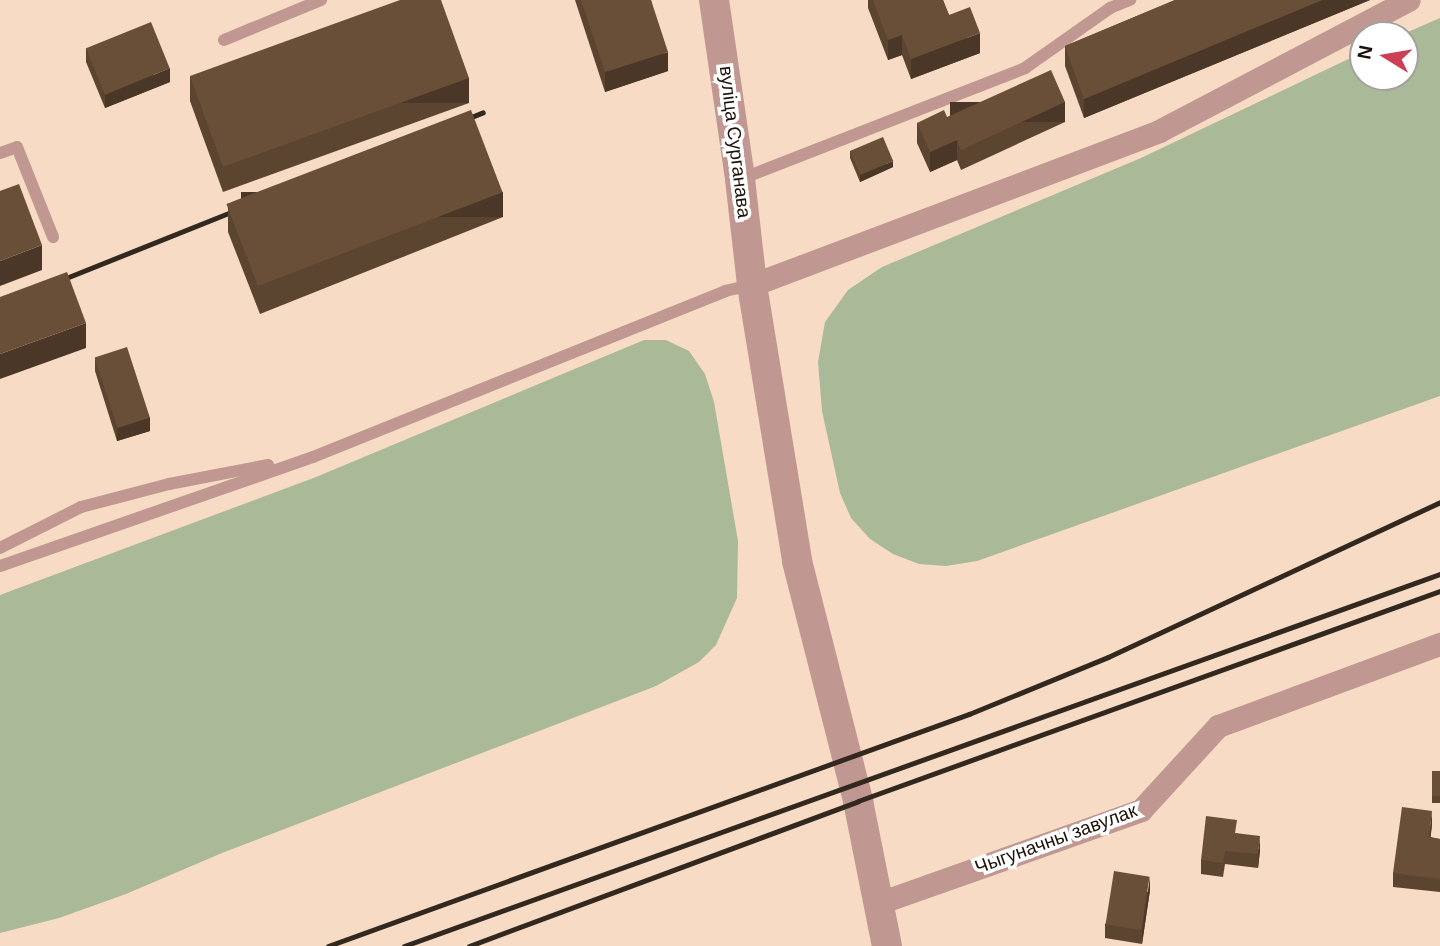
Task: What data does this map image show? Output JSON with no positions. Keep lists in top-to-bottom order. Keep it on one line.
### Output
{"streets":{"street":["вуліца Сурганава","Чыгуначны завулак"]},"crossings":[["вуліца Сурганава","Чыгуначны завулак"]],"north":"left"}
